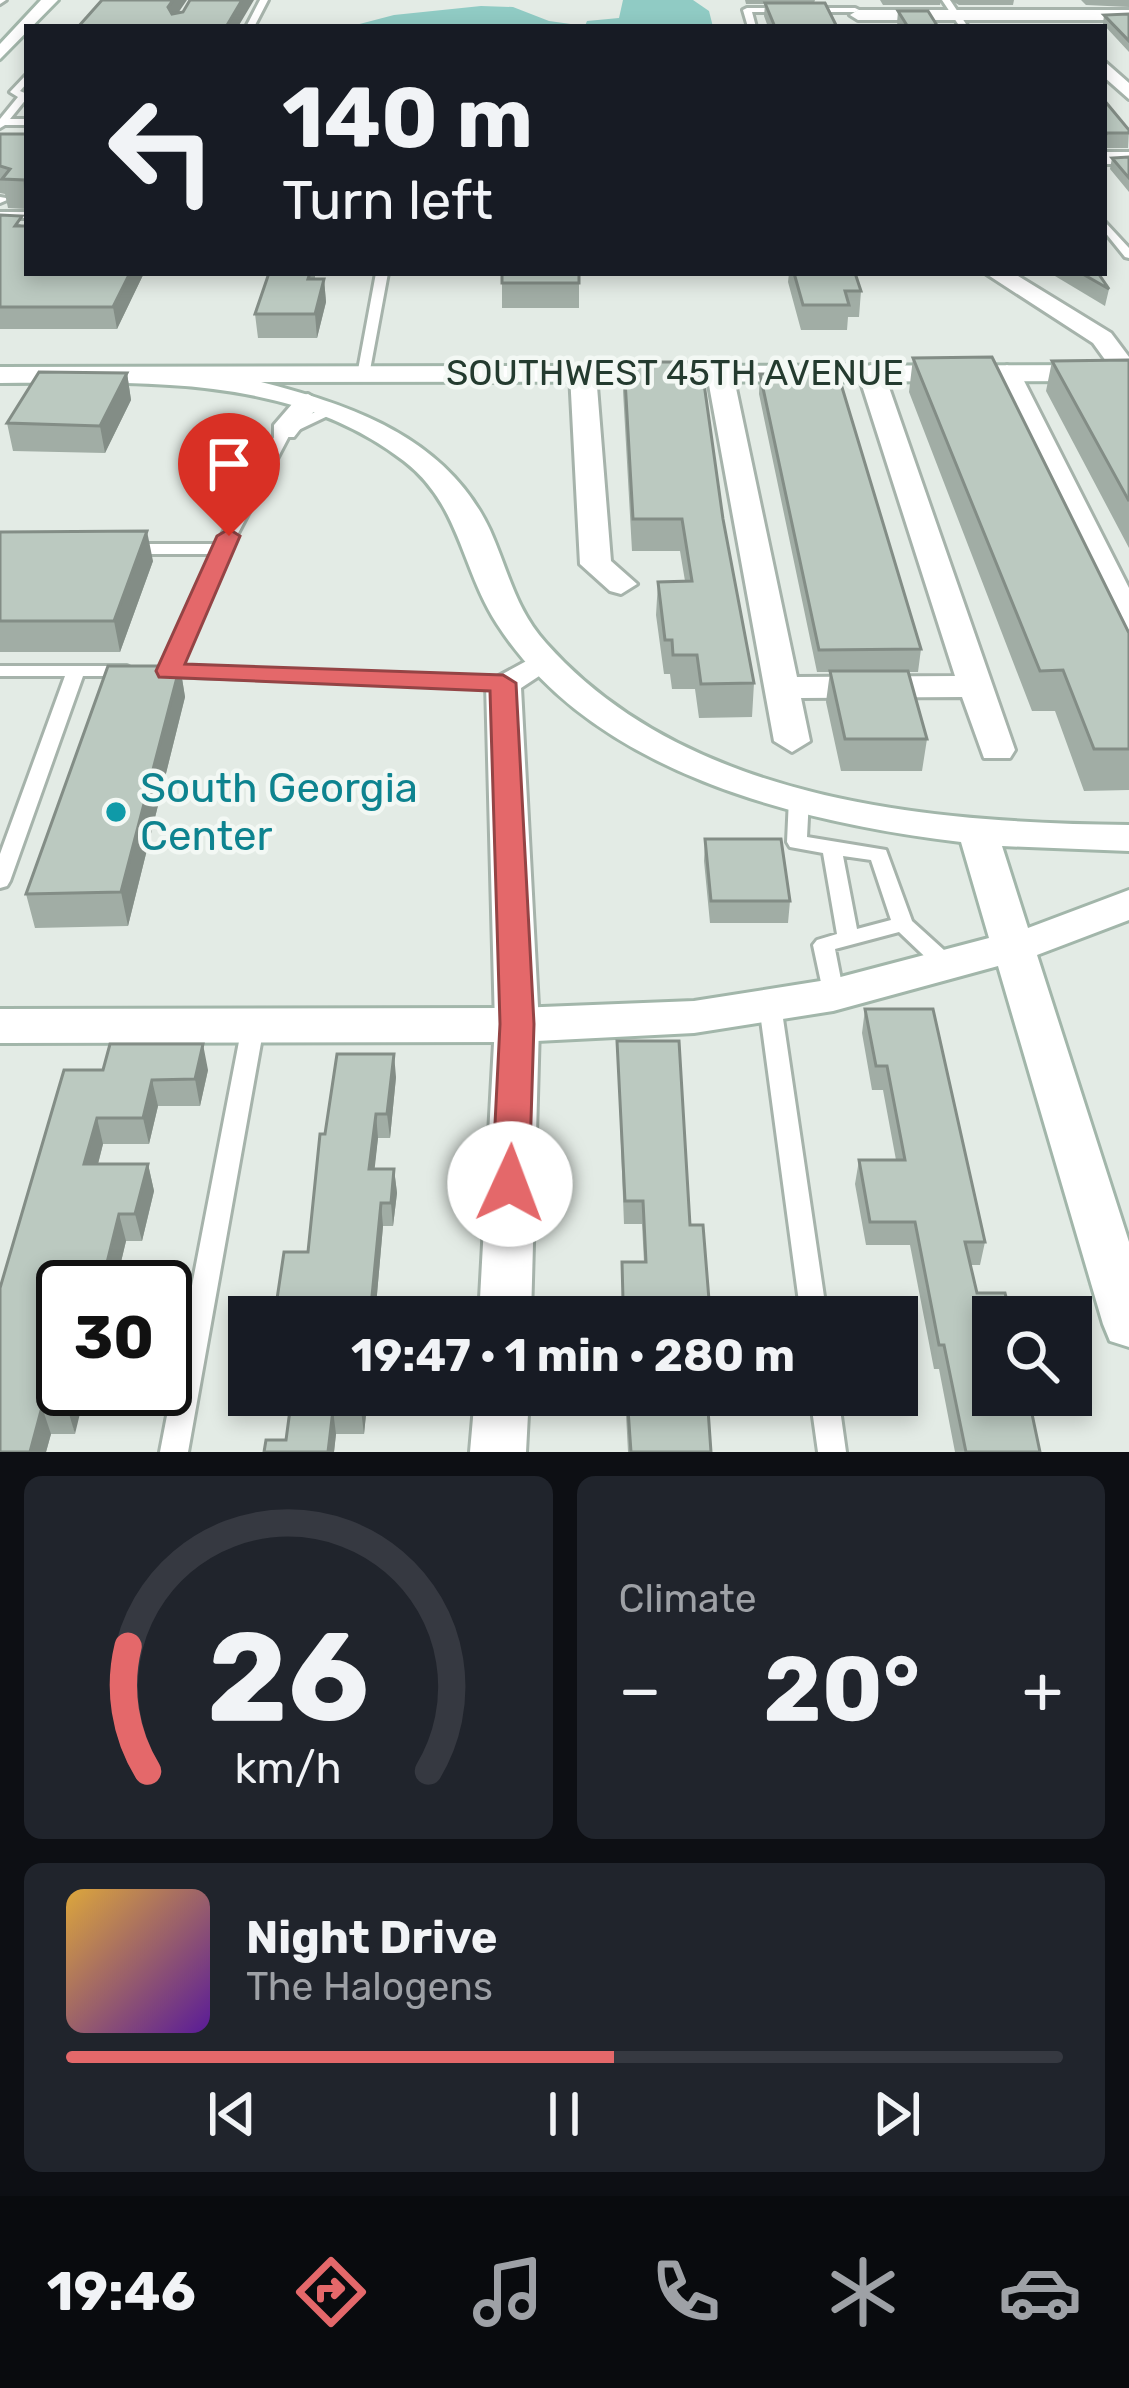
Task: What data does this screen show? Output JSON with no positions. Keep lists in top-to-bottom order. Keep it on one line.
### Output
{"streets":{"street":["SOUTHWEST 45TH AVENUE"]},"places":["South Georgia Center"],"page":{"turn":["140 m","Turn left"],"limit":"30","trip":"19:47 · 1 min · 280 m","tile":"Climate","heat":["−","20°","+"],"song":["Night Drive","The Halogens"],"tabs":"19:46","gauge":["26","km/h"]}}
